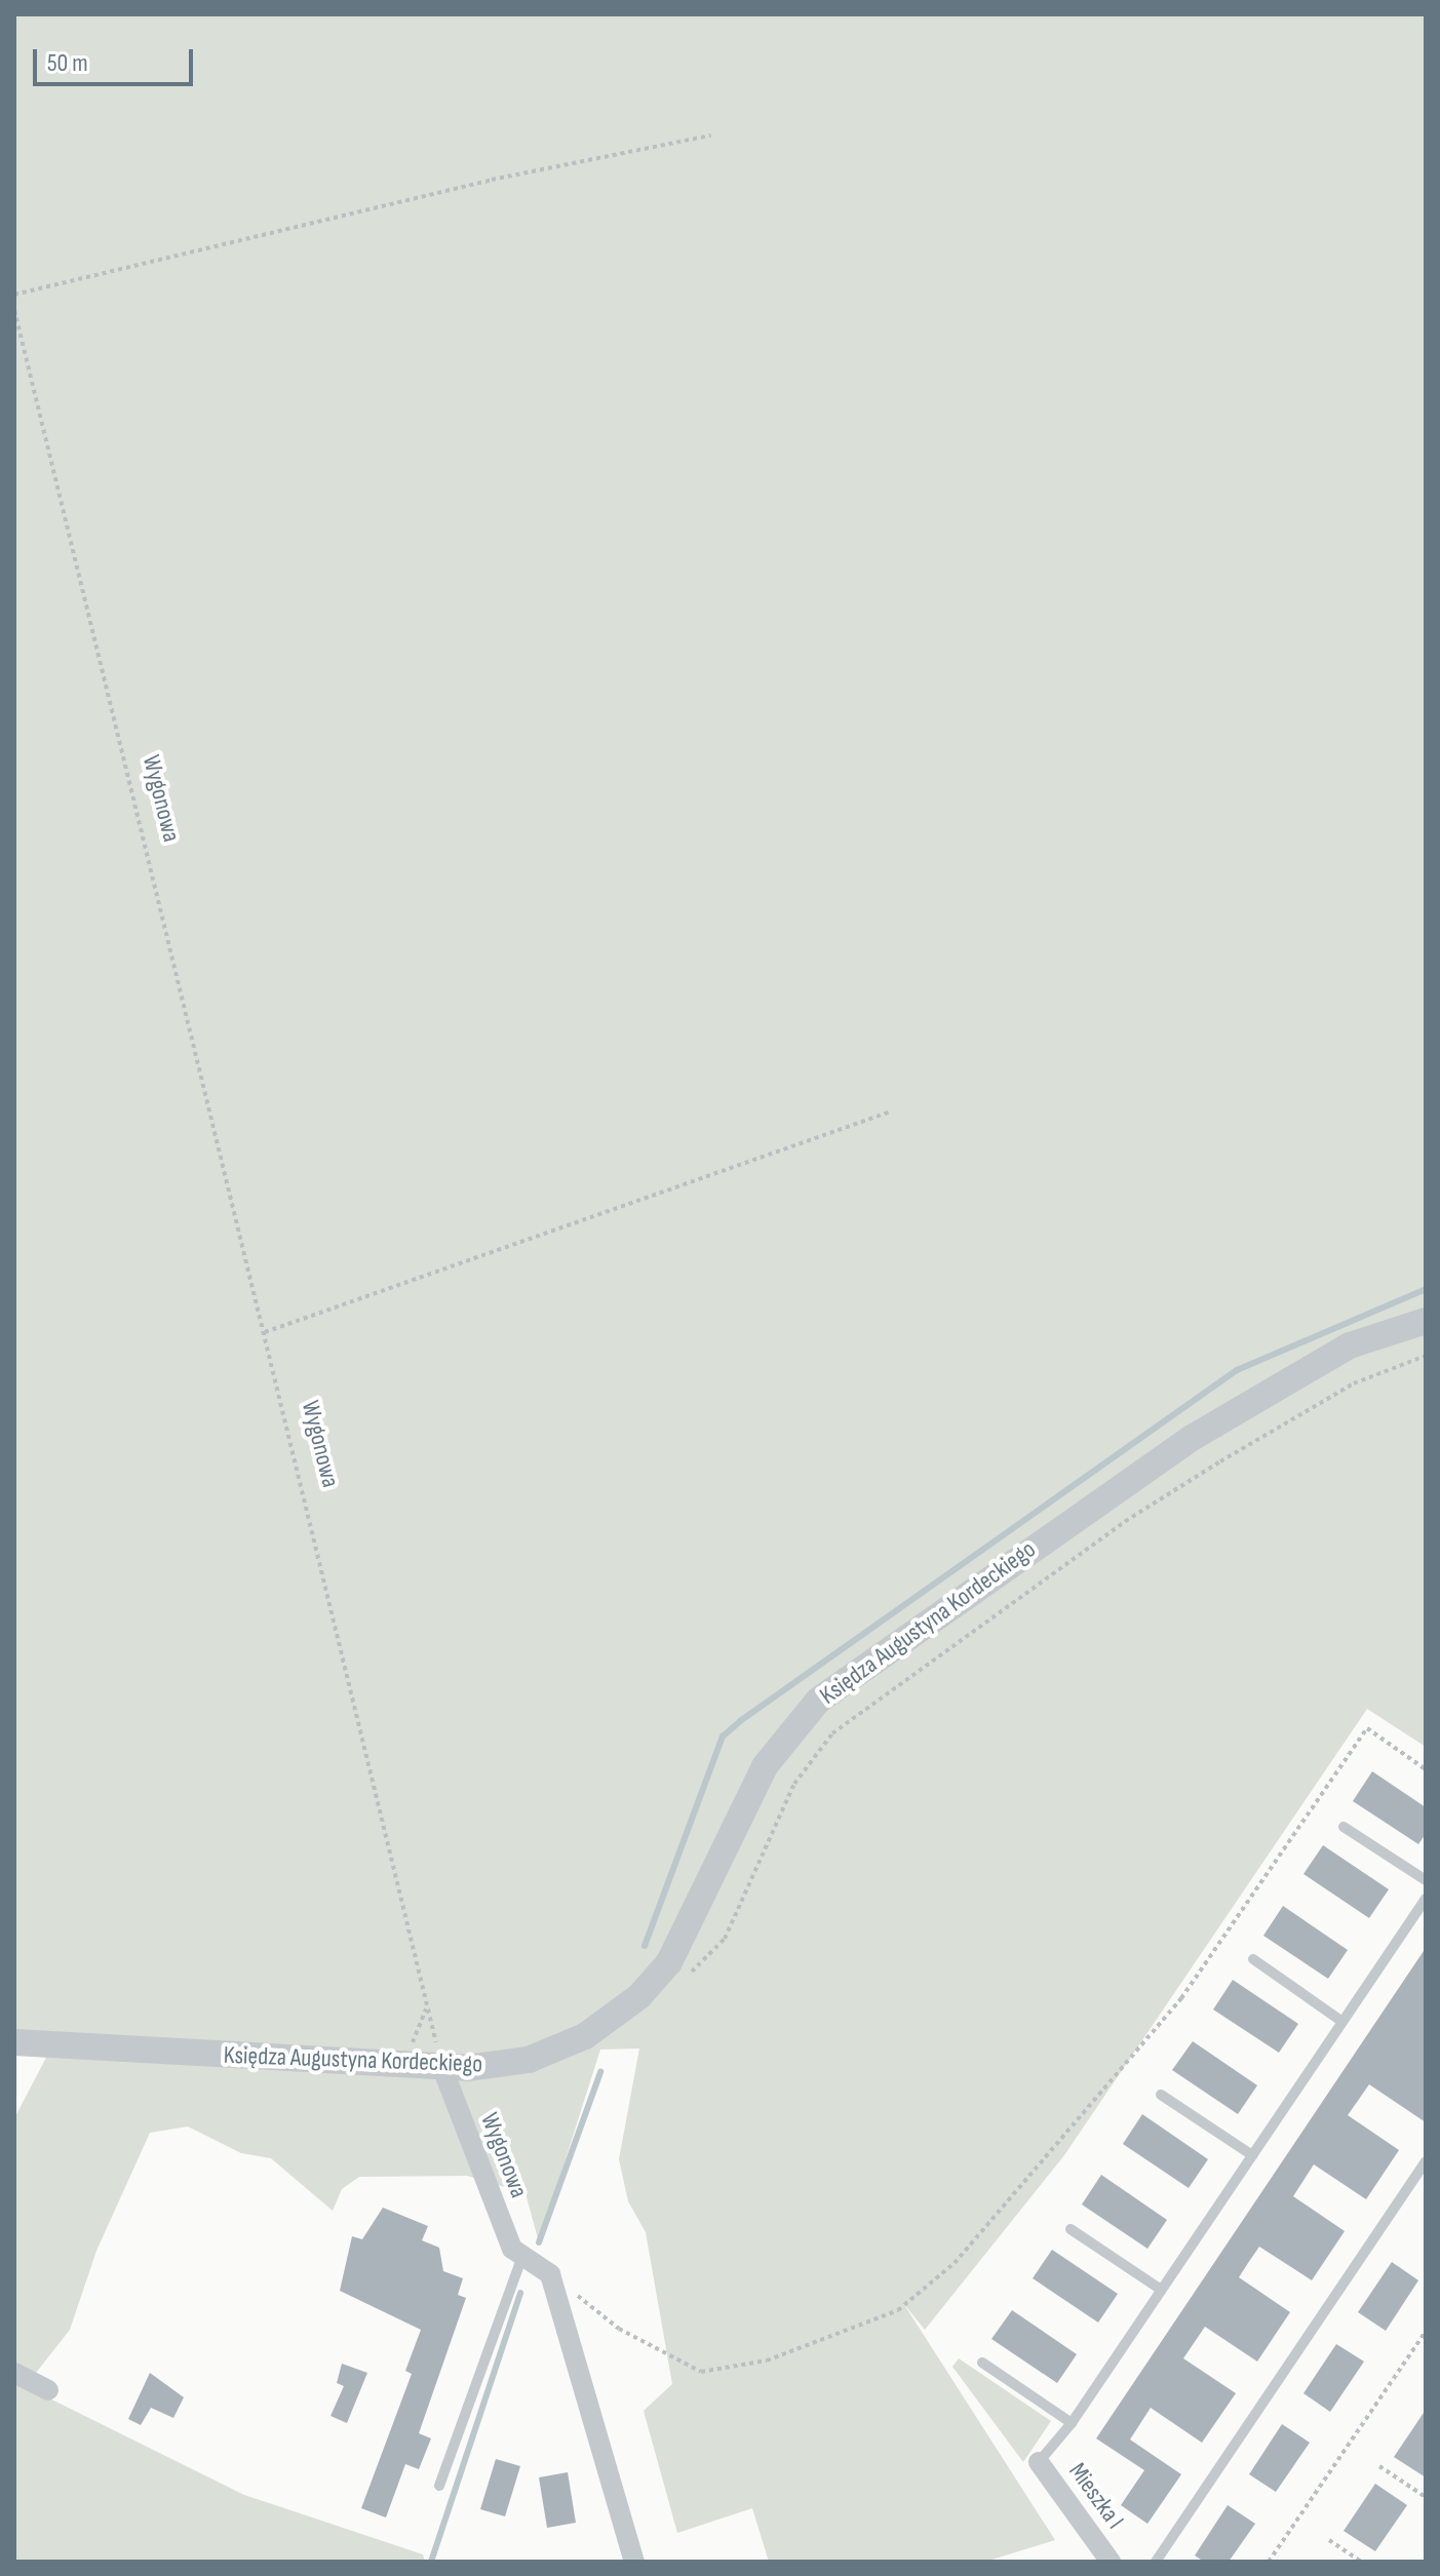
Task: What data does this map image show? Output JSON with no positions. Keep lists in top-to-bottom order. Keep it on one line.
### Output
{"streets":{"street":["Wygonowa","Księdza Augustyna Kordeckiego","Mieszka I"]},"crossings":[["Wygonowa","Księdza Augustyna Kordeckiego"]],"scale_bar":"50 m"}
